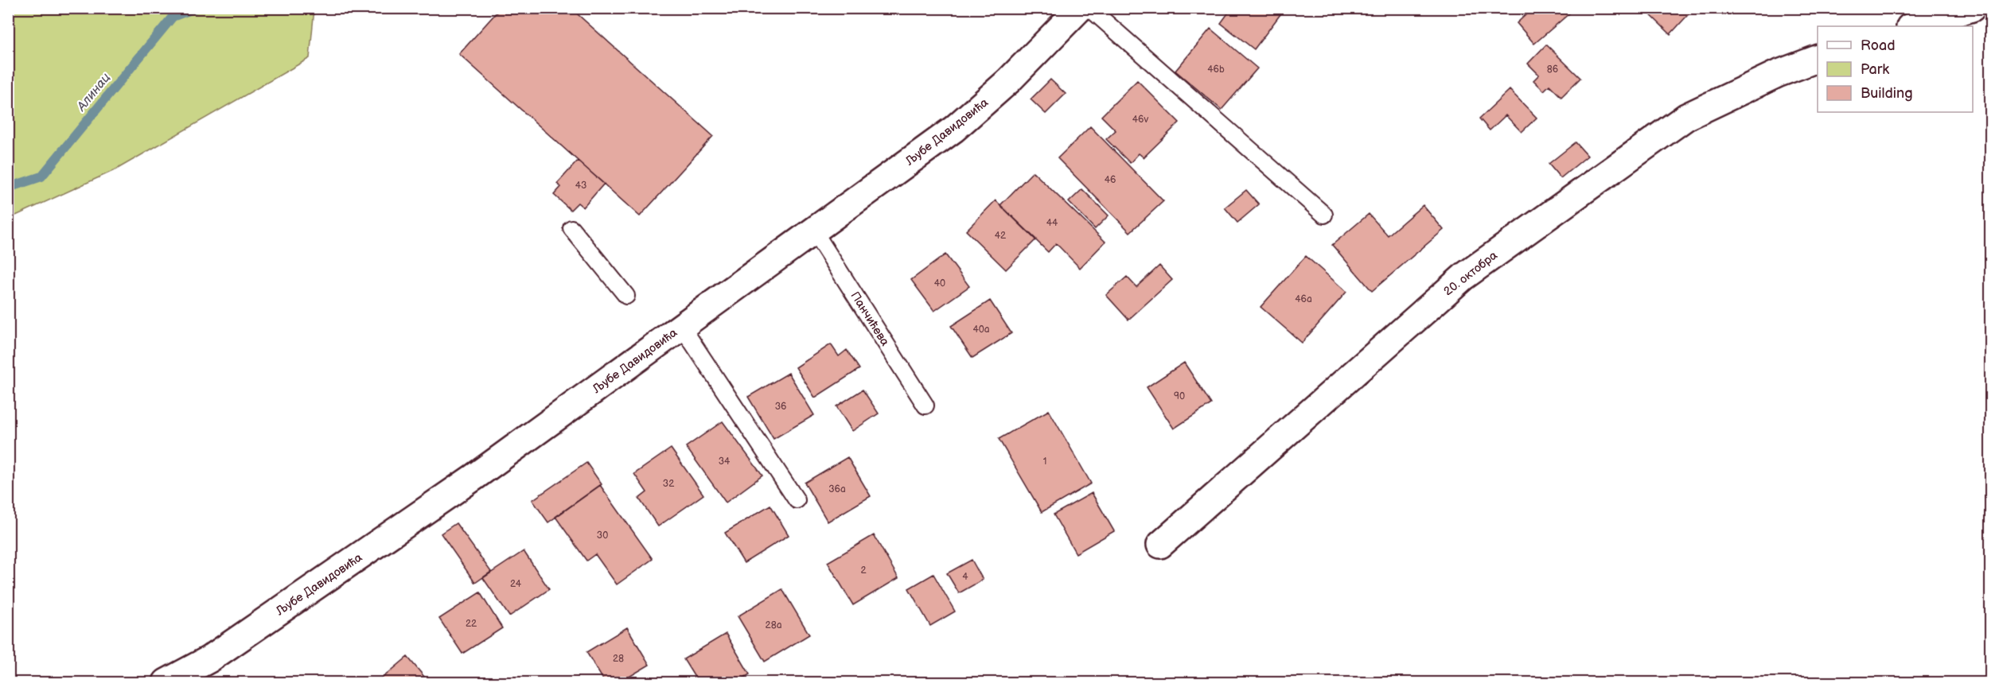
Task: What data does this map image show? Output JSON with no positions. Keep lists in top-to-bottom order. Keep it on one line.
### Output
{"streets":{"main road":["Љубе Давидовића","20. октобра"],"lane":["Панчићева"]},"crossings":[["Љубе Давидовића","Панчићева"]],"water":["Алинац"],"house_numbers":["46b","86","46v","46","43","44","42","40","46a","40a","90","36","34","1","32","36a","30","2","4","24","22","28a","28"],"legend":["Road","Park","Building"]}
